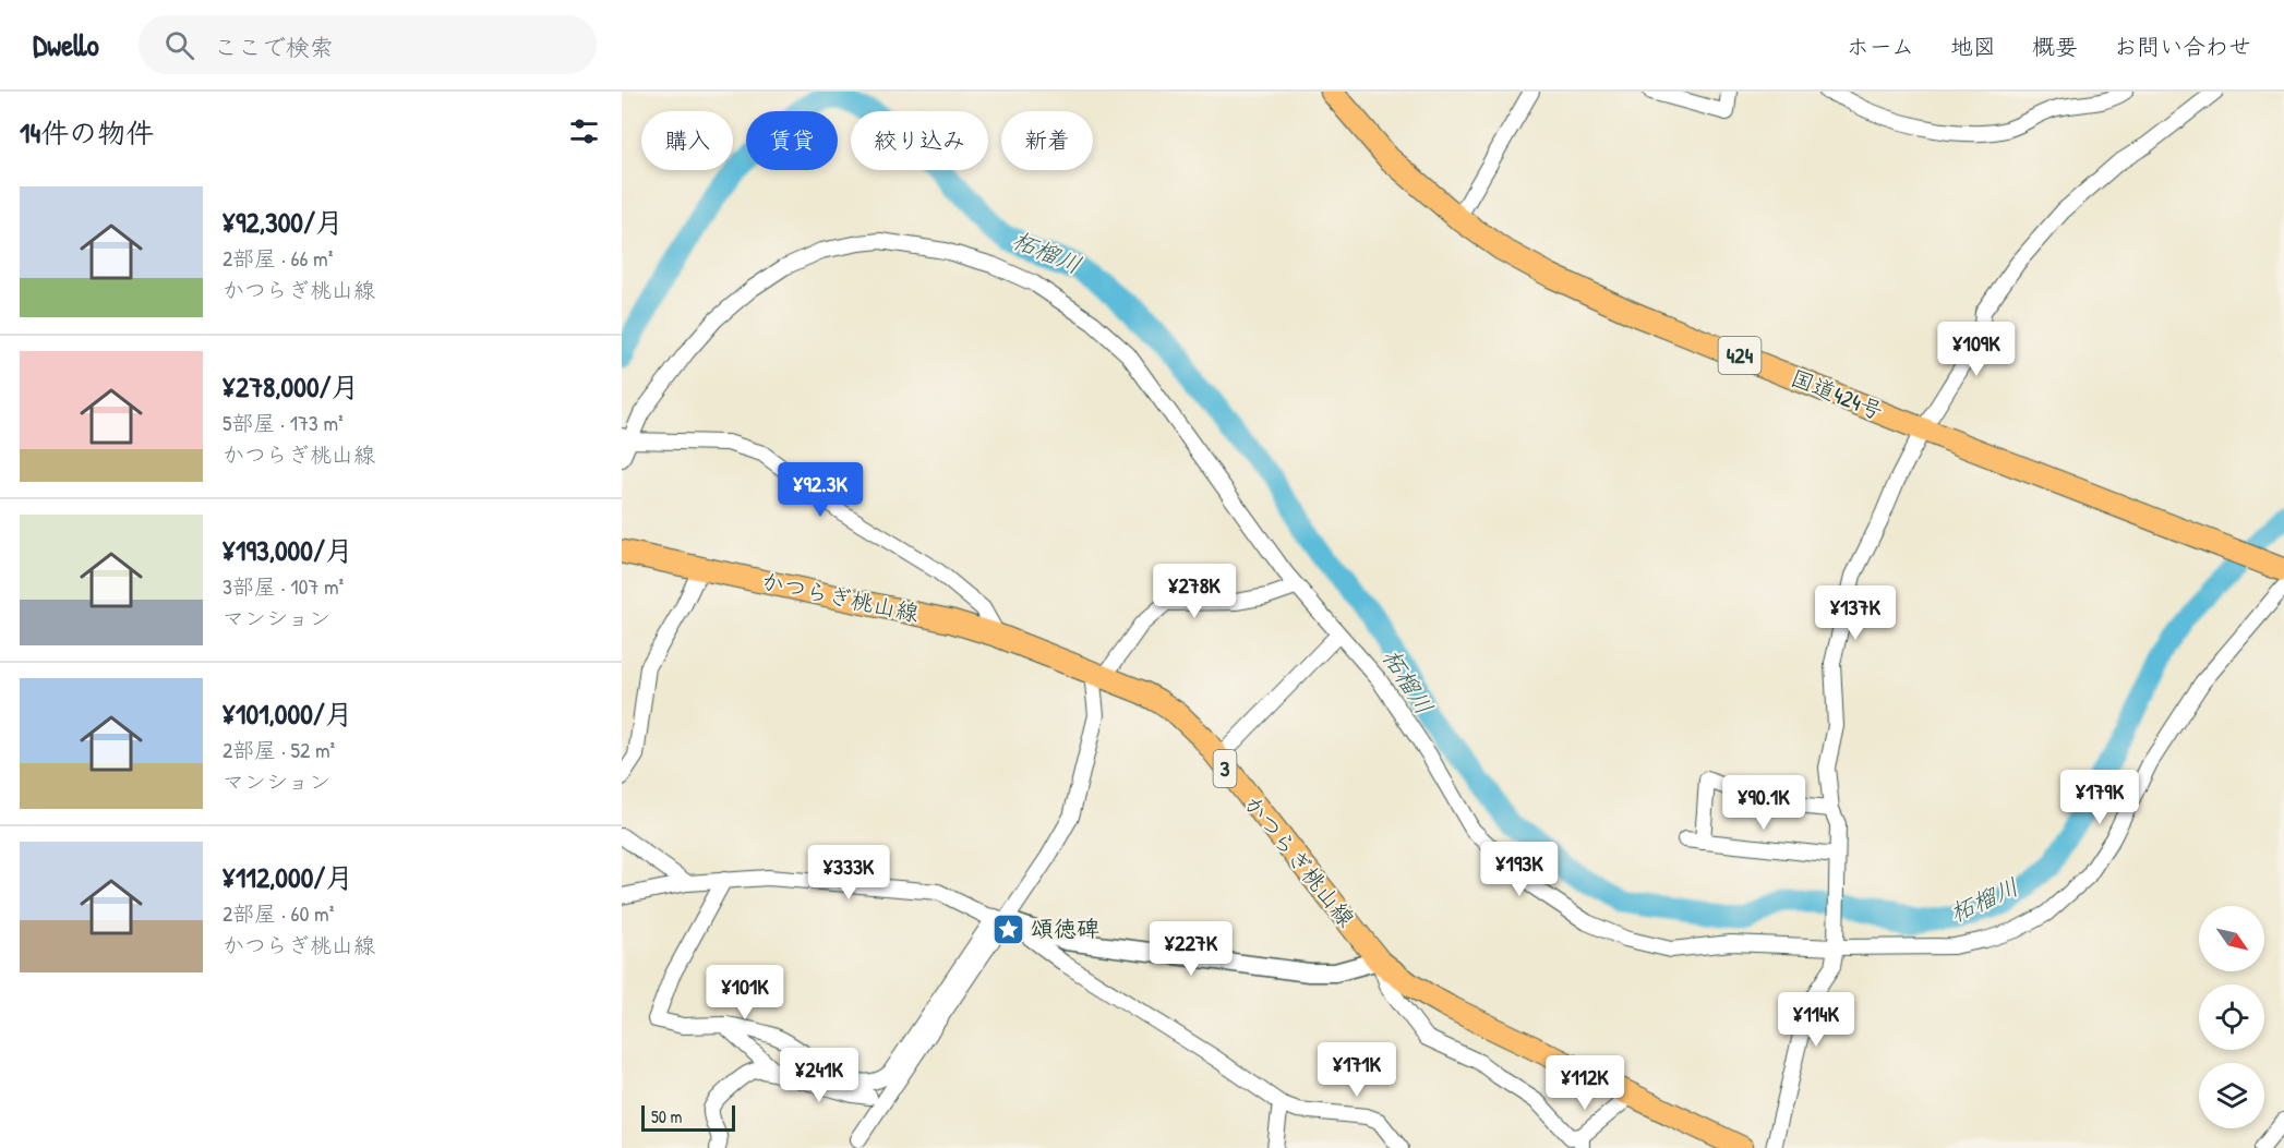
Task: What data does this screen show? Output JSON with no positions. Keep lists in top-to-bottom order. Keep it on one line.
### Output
{"streets":{"main road":["424","国道424号","かつらぎ桃山線","3"]},"water":["柘榴川"],"places":{"place":["頌徳碑"]},"scale_bar":"50 m","north":"bottom right","page":{"header":"Dwello","search":"ここで検索","nav":["ホーム","地図","概要","お問い合わせ"],"heading":"14件の物件","chip":["購入","賃貸","絞り込み","新着"],"list":[{"name":"¥92,300/月","note":"2部屋 · 66 m² · かつらぎ桃山線"},{"name":"¥278,000/月","note":"5部屋 · 173 m² · かつらぎ桃山線"},{"name":"¥193,000/月","note":"3部屋 · 107 m² · マンション"},{"name":"¥101,000/月","note":"2部屋 · 52 m² · マンション"},{"name":"¥112,000/月","note":"2部屋 · 60 m² · かつらぎ桃山線"}],"price":["¥109K","¥92.3K","¥278K","¥137K","¥179K","¥90.1K","¥193K","¥333K","¥227K","¥101K","¥114K","¥171K","¥241K","¥112K"],"scale":"50 m"}}
